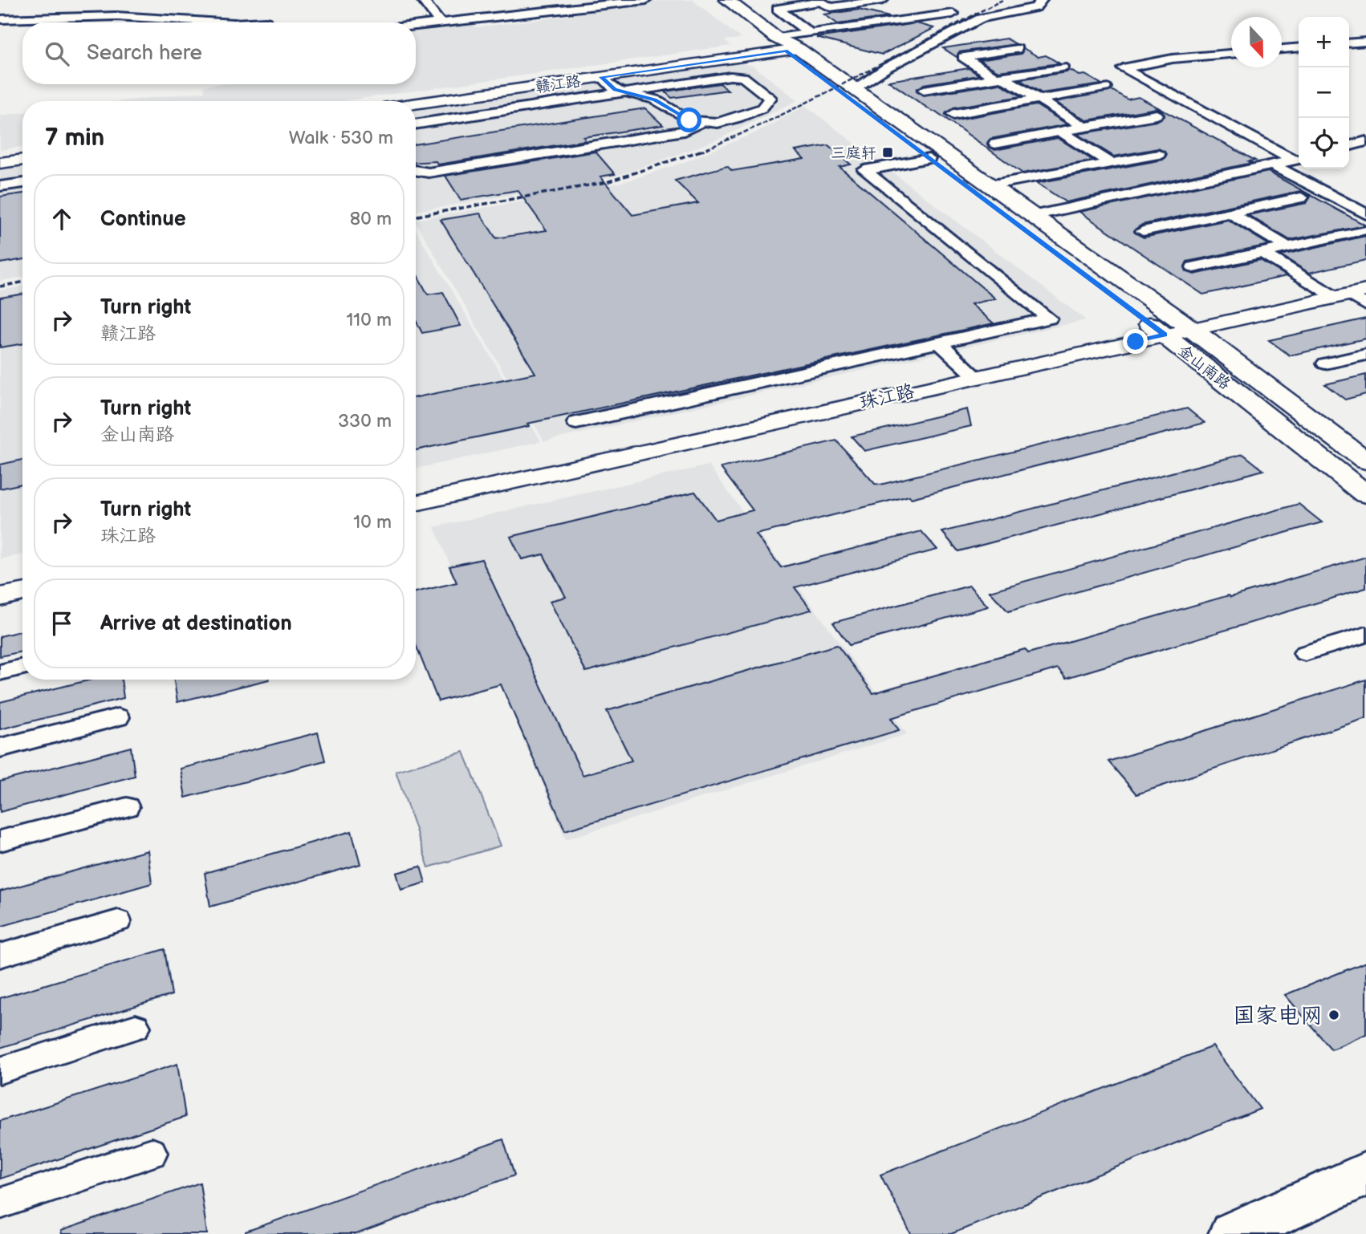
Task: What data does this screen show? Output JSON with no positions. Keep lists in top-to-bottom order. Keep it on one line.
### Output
{"streets":{"main road":["金山南路"],"street":["赣江路","珠江路"]},"crossings":[["赣江路","金山南路"],["金山南路","珠江路"]],"places":{"transit":["三庭轩"],"other":["国家电网"]},"north":"bottom","page":{"map_buttons":["+","−"],"search":"Search here","heading":["7 min","Walk · 530 m"],"list":[["Continue","80 m"],["Turn right","赣江路","110 m"],["Turn right","金山南路","330 m"],["Turn right","珠江路","10 m"],"Arrive at destination"]}}
